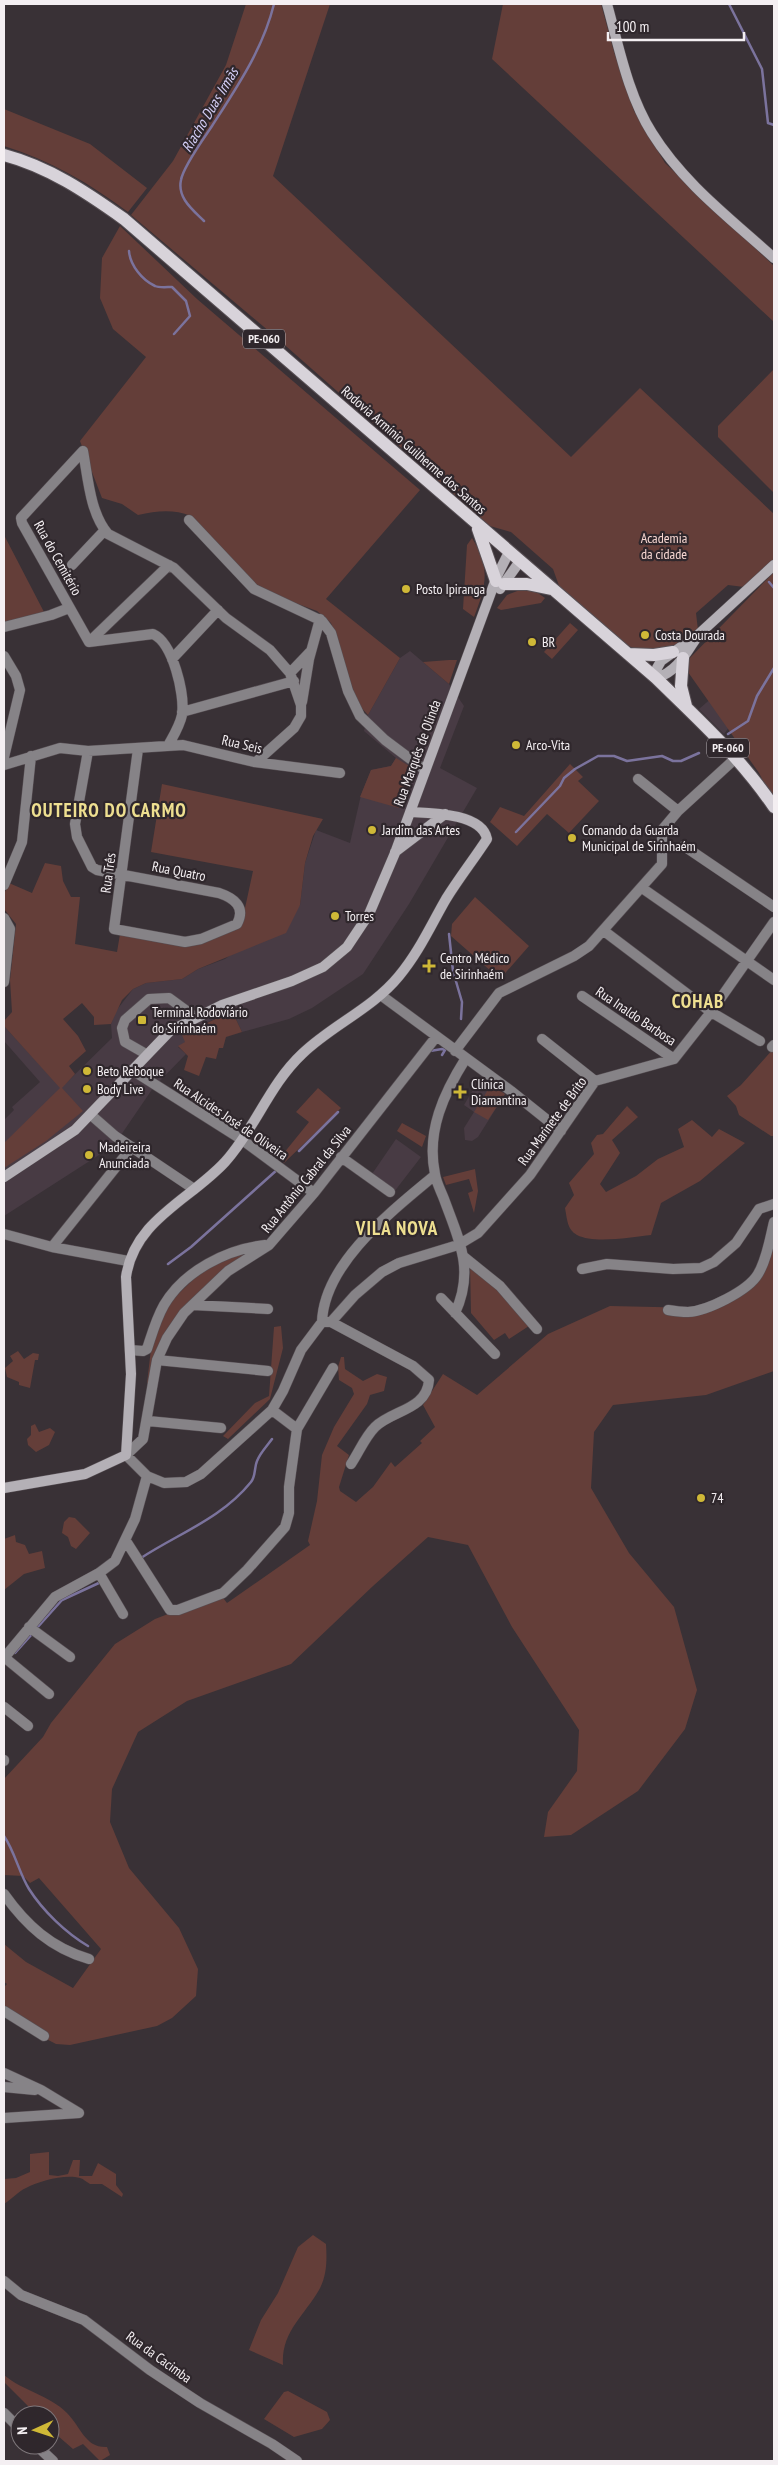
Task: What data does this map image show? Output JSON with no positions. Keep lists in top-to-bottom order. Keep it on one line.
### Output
{"streets":{"main road":["PE-060","Rodovia Armínio Guilherme dos Santos","Rua Marquês de Olinda"],"street":["Rua do Cemitério","Rua Seis","Rua Quatro","Rua Três","Rua Inaldo Barbosa","Rua Alcides José de Oliveira","Rua Marinete de Brito","Rua Antônio Cabral da Silva","Rua da Cacimba"]},"crossings":[["Rodovia Armínio Guilherme dos Santos","Rua Antônio Cabral da Silva"],["Rua Seis","Rua Quatro"],["Rua Seis","Rua Três"],["Rua Marquês de Olinda","Rua Alcides José de Oliveira"],["Rua Quatro","Rua Três"],["Rua Inaldo Barbosa","Rua Marinete de Brito"],["Rua Alcides José de Oliveira","Rua Antônio Cabral da Silva"]],"districts":["OUTEIRO DO CARMO","COHAB","VILA NOVA"],"water":["Riacho Duas Irmãs"],"parks":["Academia da cidade"],"places":{"other":["Posto Ipiranga","Costa Dourada","BR","Arco-Vita","Jardim das Artes","Comando da Guarda Municipal de Sirinhaém","Torres","Beto Reboque","Body Live","Madeireira Anunciada","74"],"health":["Centro Médico de Sirinhaém","Clínica Diamantina"],"transit":["Terminal Rodoviário do Sirinhaém"]},"scale_bar":"100 m","north":"left"}
